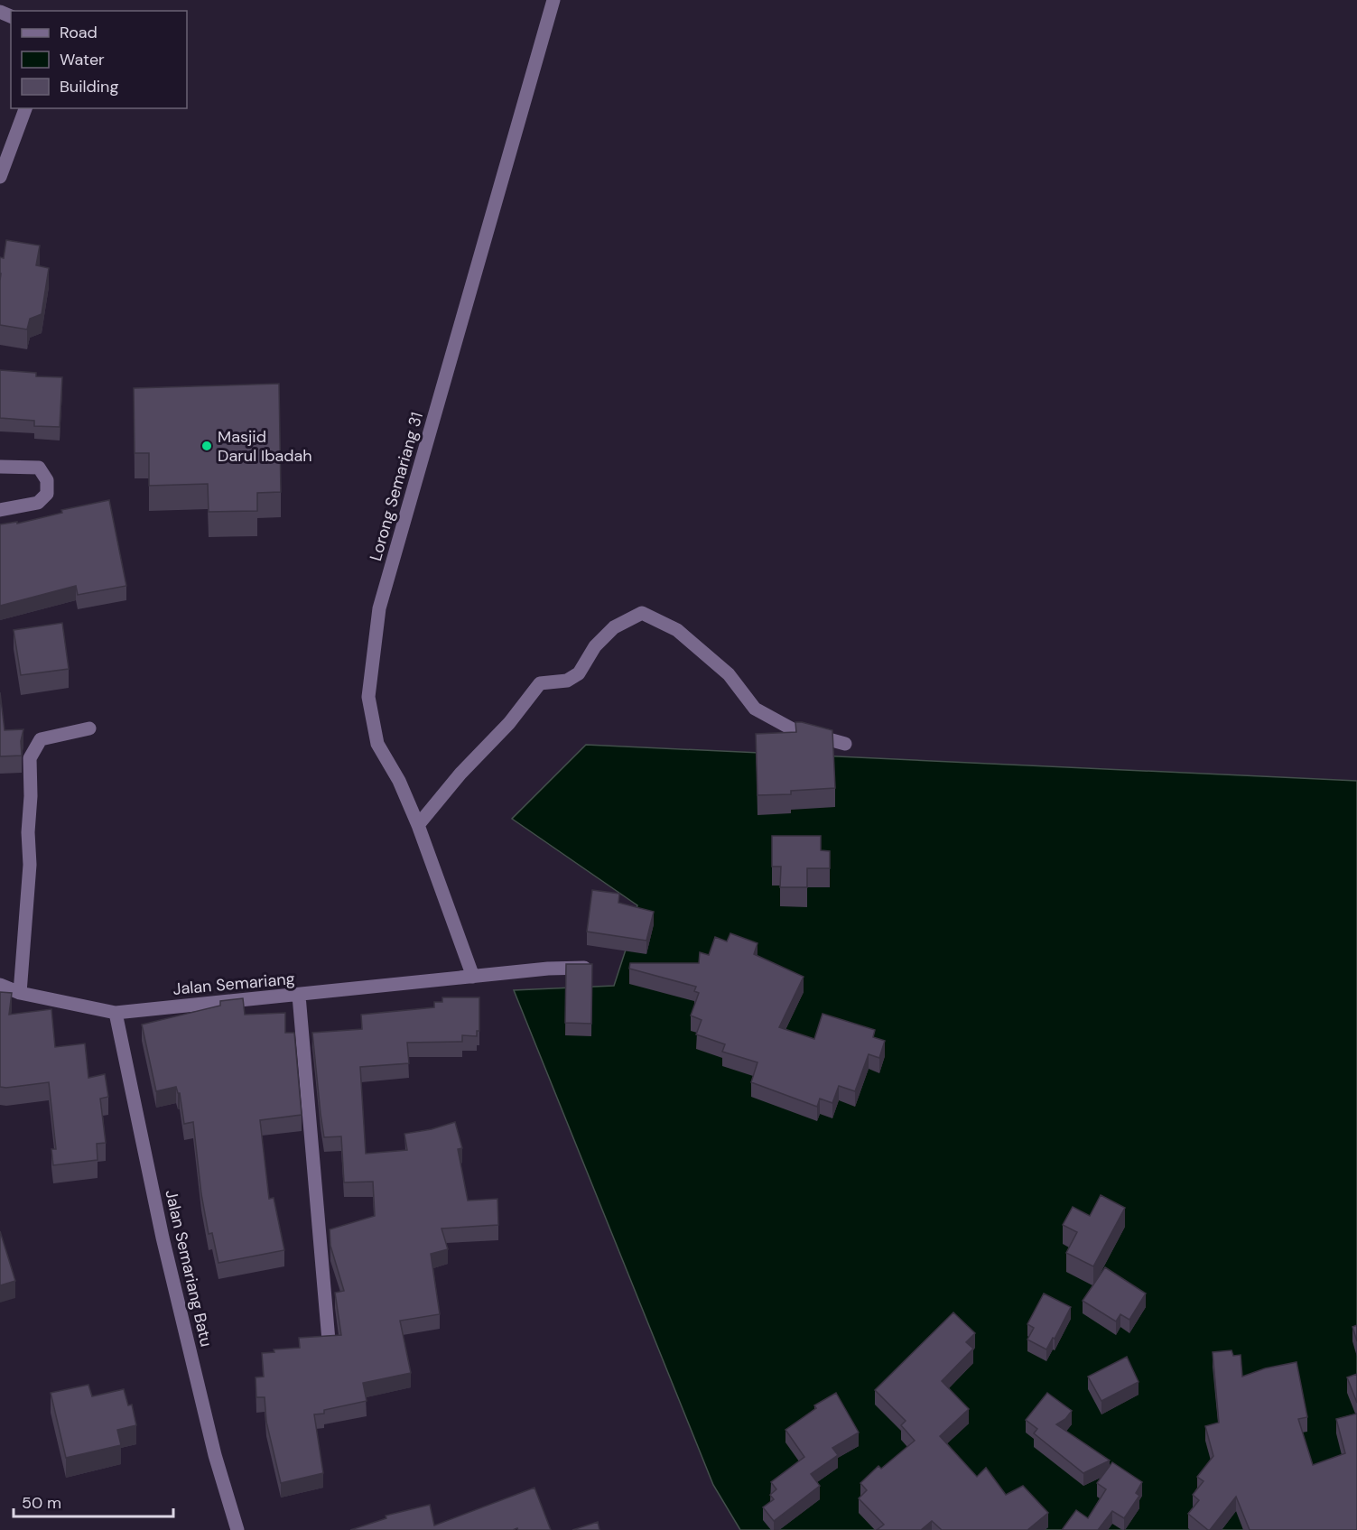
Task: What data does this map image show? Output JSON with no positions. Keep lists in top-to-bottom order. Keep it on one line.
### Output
{"streets":{"street":["Lorong Semariang 31","Jalan Semariang","Jalan Semariang Batu"]},"crossings":[["Lorong Semariang 31","Jalan Semariang"],["Jalan Semariang","Jalan Semariang Batu"]],"places":["Masjid Darul Ibadah"],"legend":["Road","Water","Building"],"scale_bar":"50 m"}
